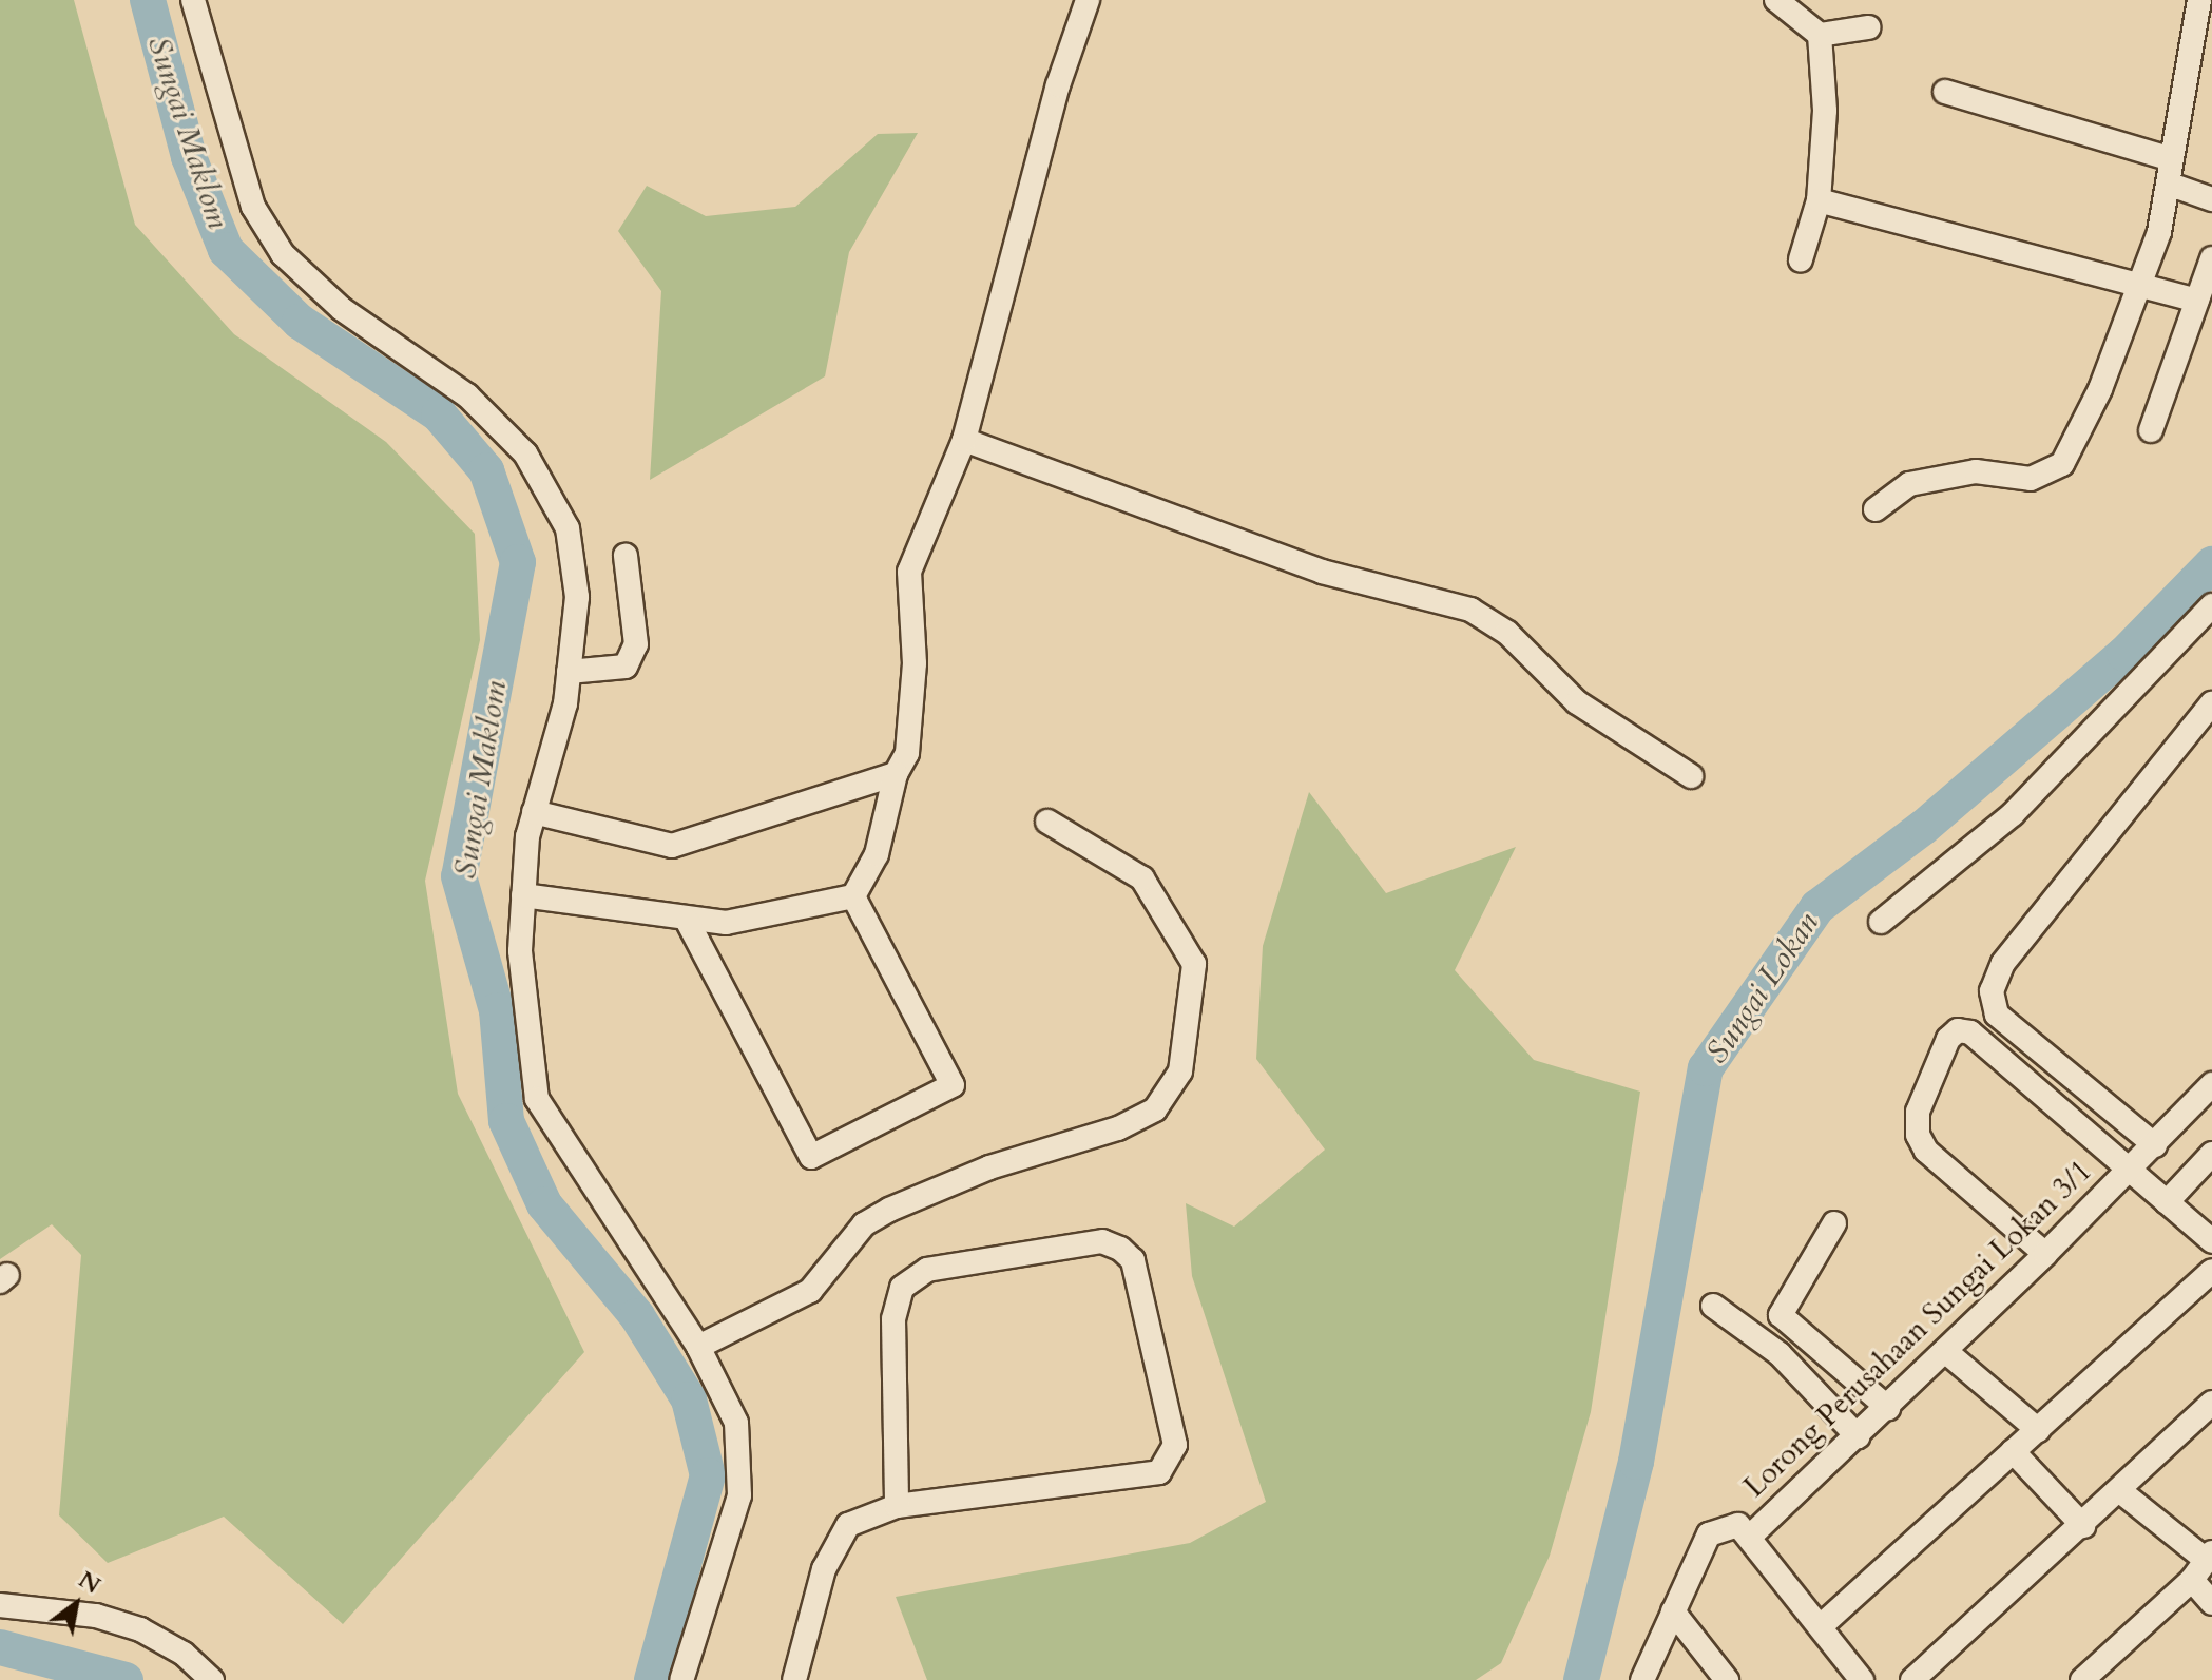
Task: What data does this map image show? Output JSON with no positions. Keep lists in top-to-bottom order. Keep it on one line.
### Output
{"streets":{"street":["Lorong Perusahaan Sungai Lokan 3/1"]},"water":["Sungai Maklom","Sungai Lokan"],"north":"top right"}
